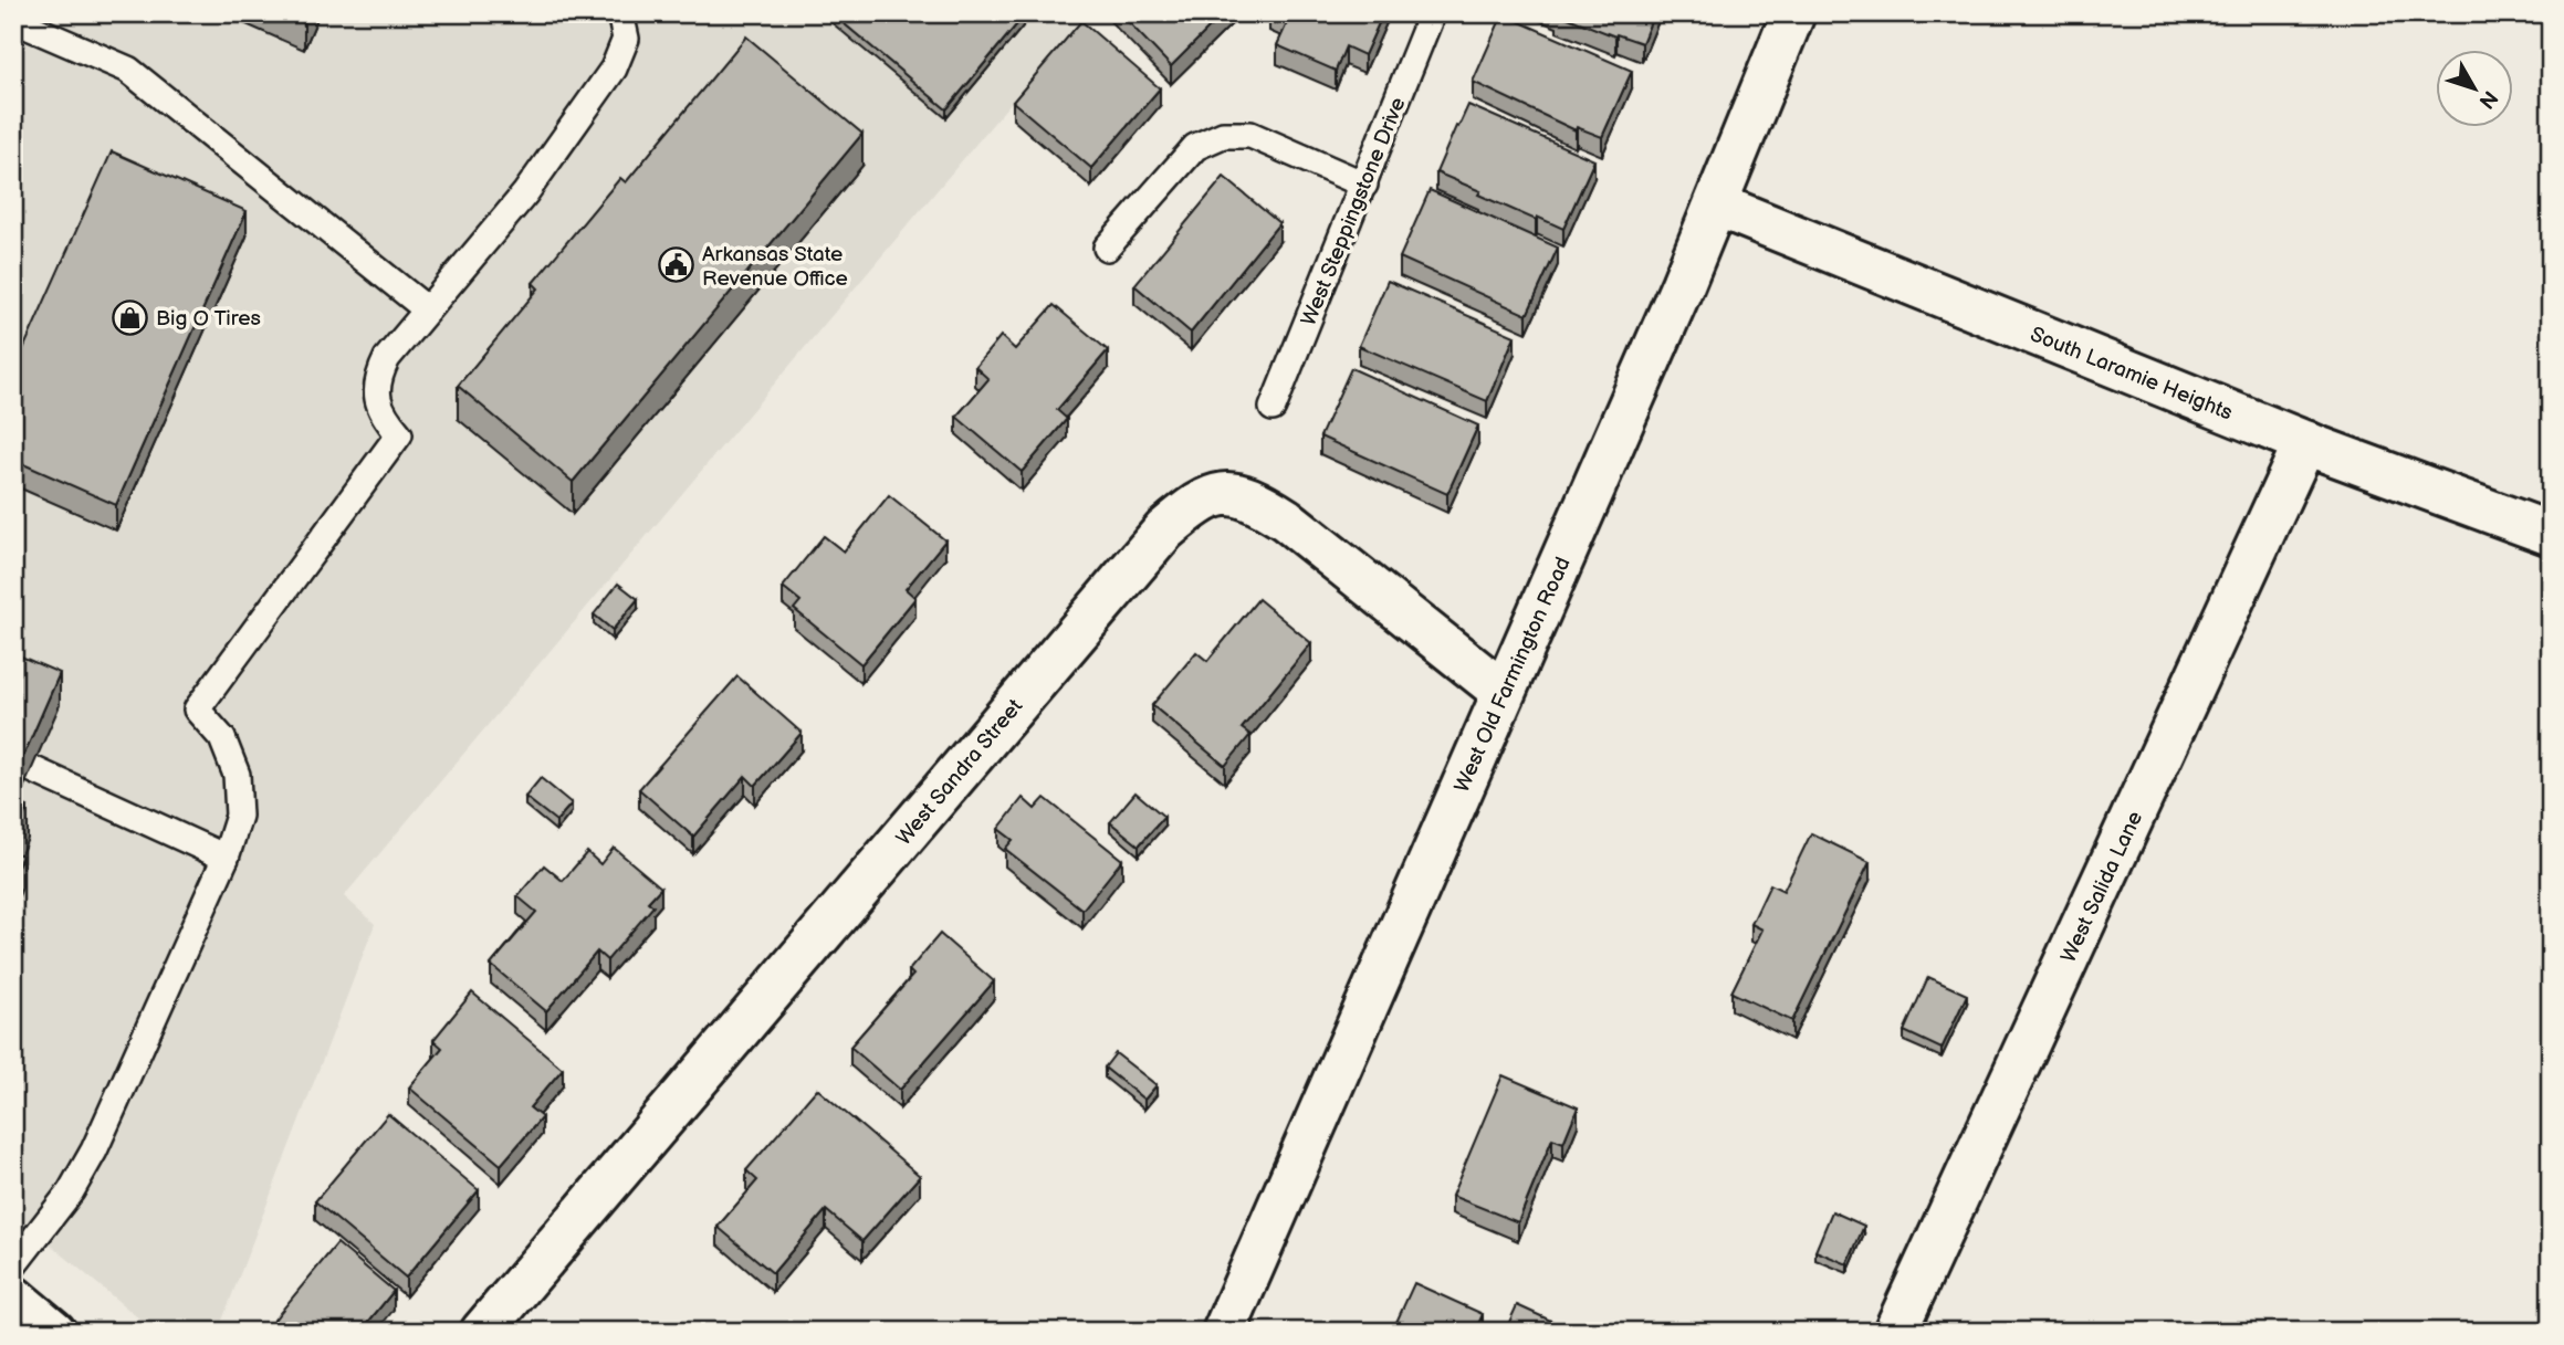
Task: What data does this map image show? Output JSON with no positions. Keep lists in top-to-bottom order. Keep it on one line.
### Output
{"streets":{"street":["South Laramie Heights","West Old Farmington Road","West Sandra Street","West Salida Lane"],"lane":["West Steppingstone Drive"]},"crossings":[["South Laramie Heights","West Old Farmington Road"],["South Laramie Heights","West Salida Lane"],["West Old Farmington Road","West Sandra Street"]],"places":{"public building":["Arkansas State Revenue Office"],"shop":["Big O Tires"]},"north":"bottom right"}
